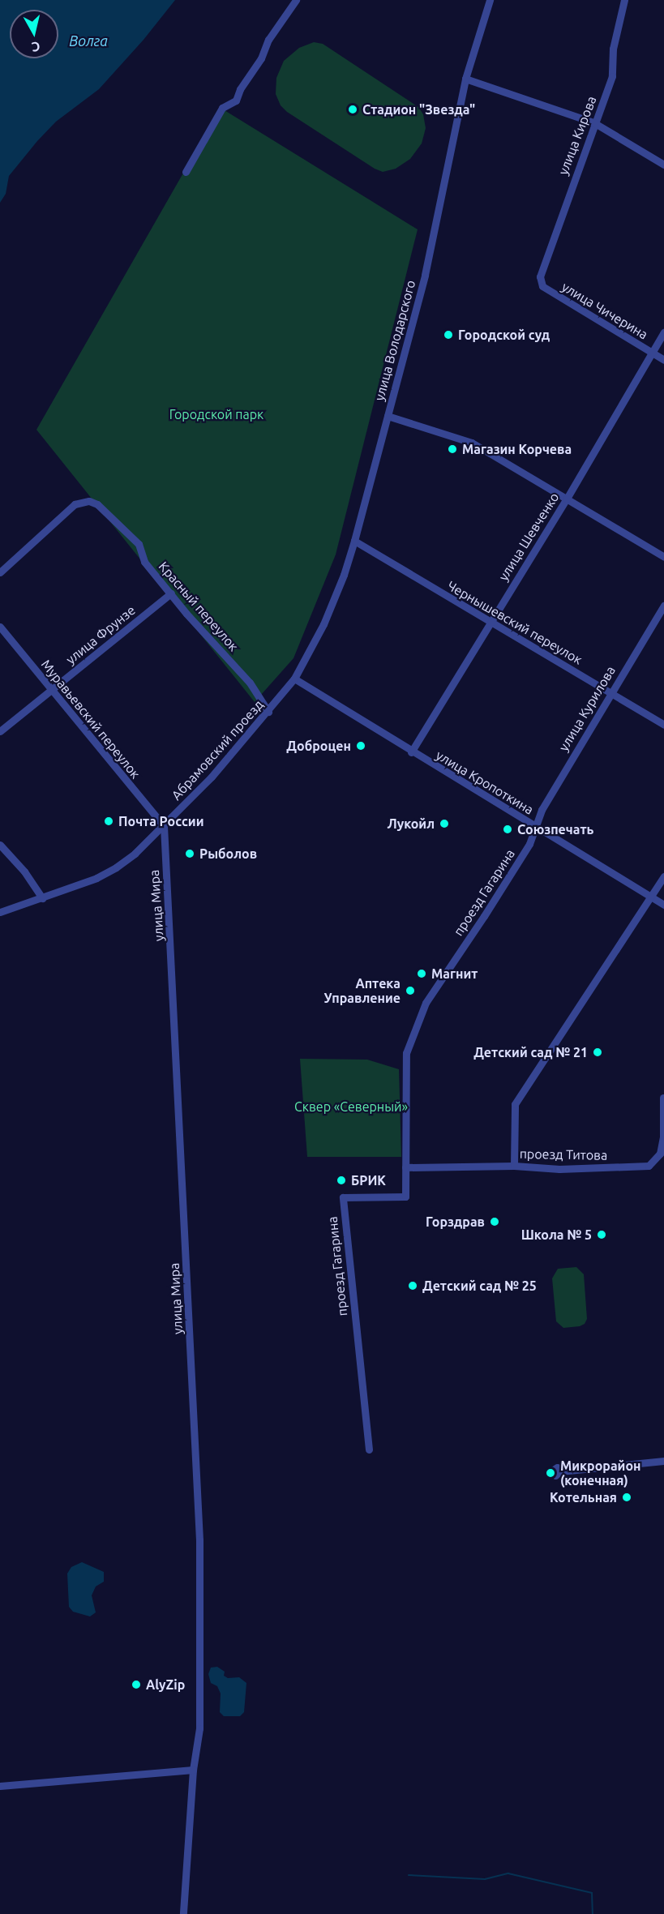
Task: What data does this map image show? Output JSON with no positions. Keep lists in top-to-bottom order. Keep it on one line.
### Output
{"streets":{"street":["улица Кирова","улица Чичерина","улица Володарского","улица Шевченко","Красный переулок","Чернышевский переулок","улица Фрунзе","улица Курилова","Муравьевский переулок","Абрамовский проезд","улица Кропоткина","проезд Гагарина","улица Мира","проезд Титова"]},"crossings":[["улица Кирова","улица Чичерина"],["улица Чичерина","улица Шевченко"],["улица Володарского","Чернышевский переулок"],["улица Володарского","Абрамовский проезд"],["улица Володарского","улица Кропоткина"],["улица Шевченко","Чернышевский переулок"],["улица Шевченко","улица Кропоткина"],["Красный переулок","улица Фрунзе"],["Красный переулок","Абрамовский проезд"],["Чернышевский переулок","улица Курилова"],["улица Фрунзе","Муравьевский переулок"],["улица Курилова","улица Кропоткина"],["улица Курилова","проезд Гагарина"],["Муравьевский переулок","Абрамовский проезд"],["Муравьевский переулок","улица Мира"],["Абрамовский проезд","улица Кропоткина"],["Абрамовский проезд","улица Мира"],["улица Кропоткина","проезд Гагарина"],["проезд Гагарина","проезд Титова"]],"water":["Волга"],"parks":["Городской парк","Сквер «Северный»"],"places":["Стадион \"Звезда\"","Городской суд","Магазин Корчева","Доброцен","Почта России","Лукойл","Союзпечать","Рыболов","Магнит","Аптека Управление","Детский сад № 21","БРИК","Горздрав","Школа № 5","Детский сад № 25","Микрорайон (конечная)","Котельная","AlyZip"],"north":"bottom"}
